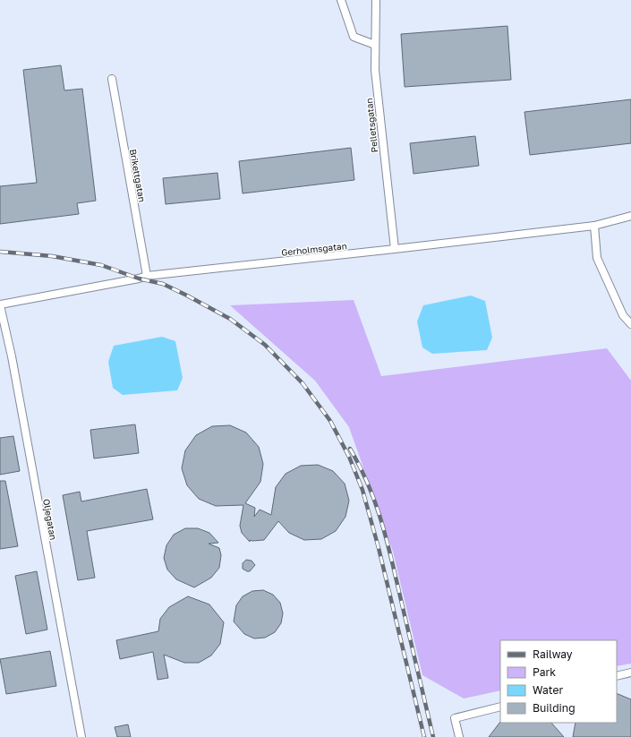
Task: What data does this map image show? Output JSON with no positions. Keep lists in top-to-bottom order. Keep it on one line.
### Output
{"streets":{"lane":["Pelletsgatan","Brikettgatan","Gerholmsgatan","Oljegatan"]},"crossings":[["Pelletsgatan","Gerholmsgatan"],["Brikettgatan","Gerholmsgatan"],["Gerholmsgatan","Oljegatan"]],"legend":["Railway","Park","Water","Building"]}
